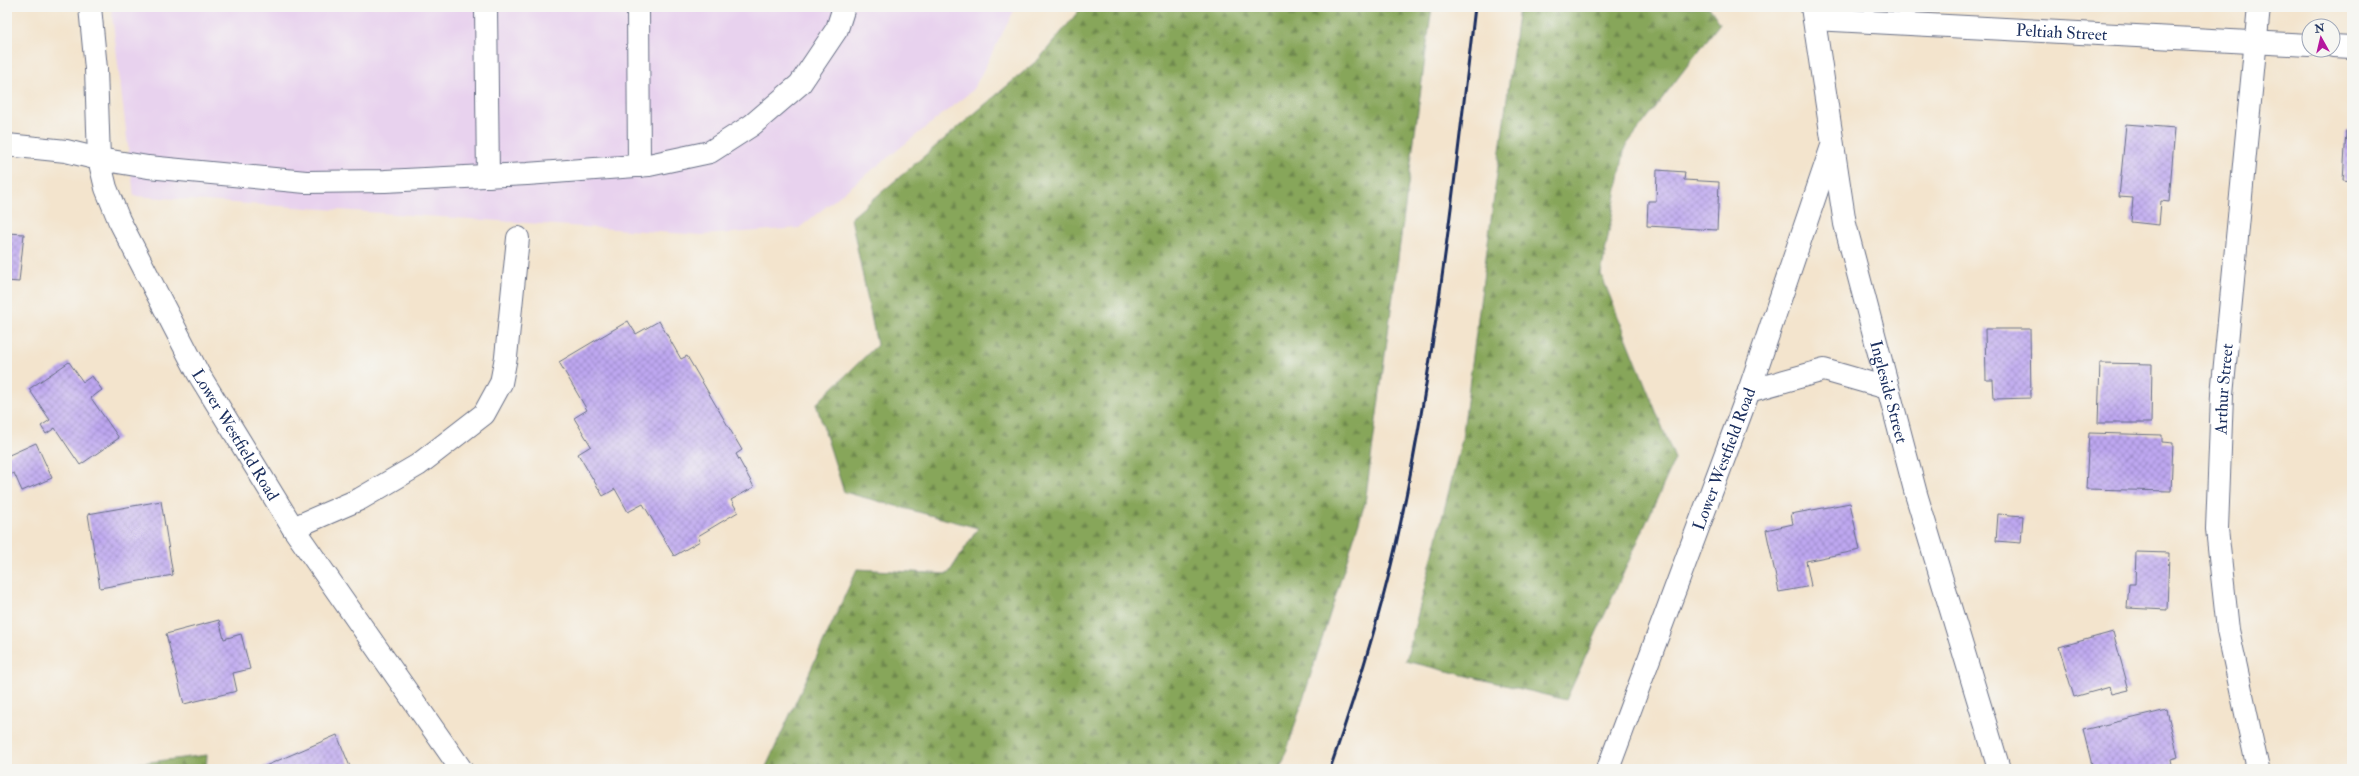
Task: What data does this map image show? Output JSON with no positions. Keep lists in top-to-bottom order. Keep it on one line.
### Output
{"streets":{"street":["Peltiah Street","Arthur Street","Ingleside Street","Lower Westfield Road"]},"crossings":[["Peltiah Street","Arthur Street"],["Peltiah Street","Ingleside Street"],["Ingleside Street","Lower Westfield Road"]],"north":"top"}
